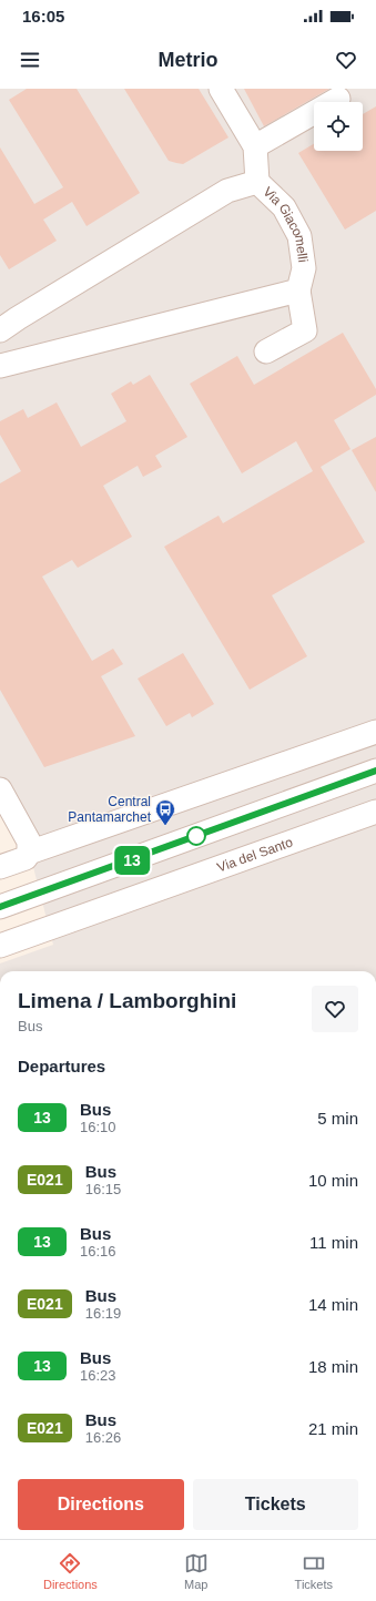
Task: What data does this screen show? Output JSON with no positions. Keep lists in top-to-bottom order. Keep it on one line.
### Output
{"streets":{"street":["Via Giacomelli","Via del Santo"]},"places":{"bus stop":["Central Pantamarchet"]},"lines":["bus line 13"],"page":{"status":"16:05","header":"Metrio","on_map":"13","heading":[["Limena / Lamborghini","Bus"],"Departures"],"list":[{"mark":"13","name":"Bus","note":"16:10","value":"5 min"},{"mark":"E021","name":"Bus","note":"16:15","value":"10 min"},{"mark":"13","name":"Bus","note":"16:16","value":"11 min"},{"mark":"E021","name":"Bus","note":"16:19","value":"14 min"},{"mark":"13","name":"Bus","note":"16:23","value":"18 min"},{"mark":"E021","name":"Bus","note":"16:26","value":"21 min"}],"buttons":["Directions","Tickets"],"tabs":["Directions","Map","Tickets"]}}
